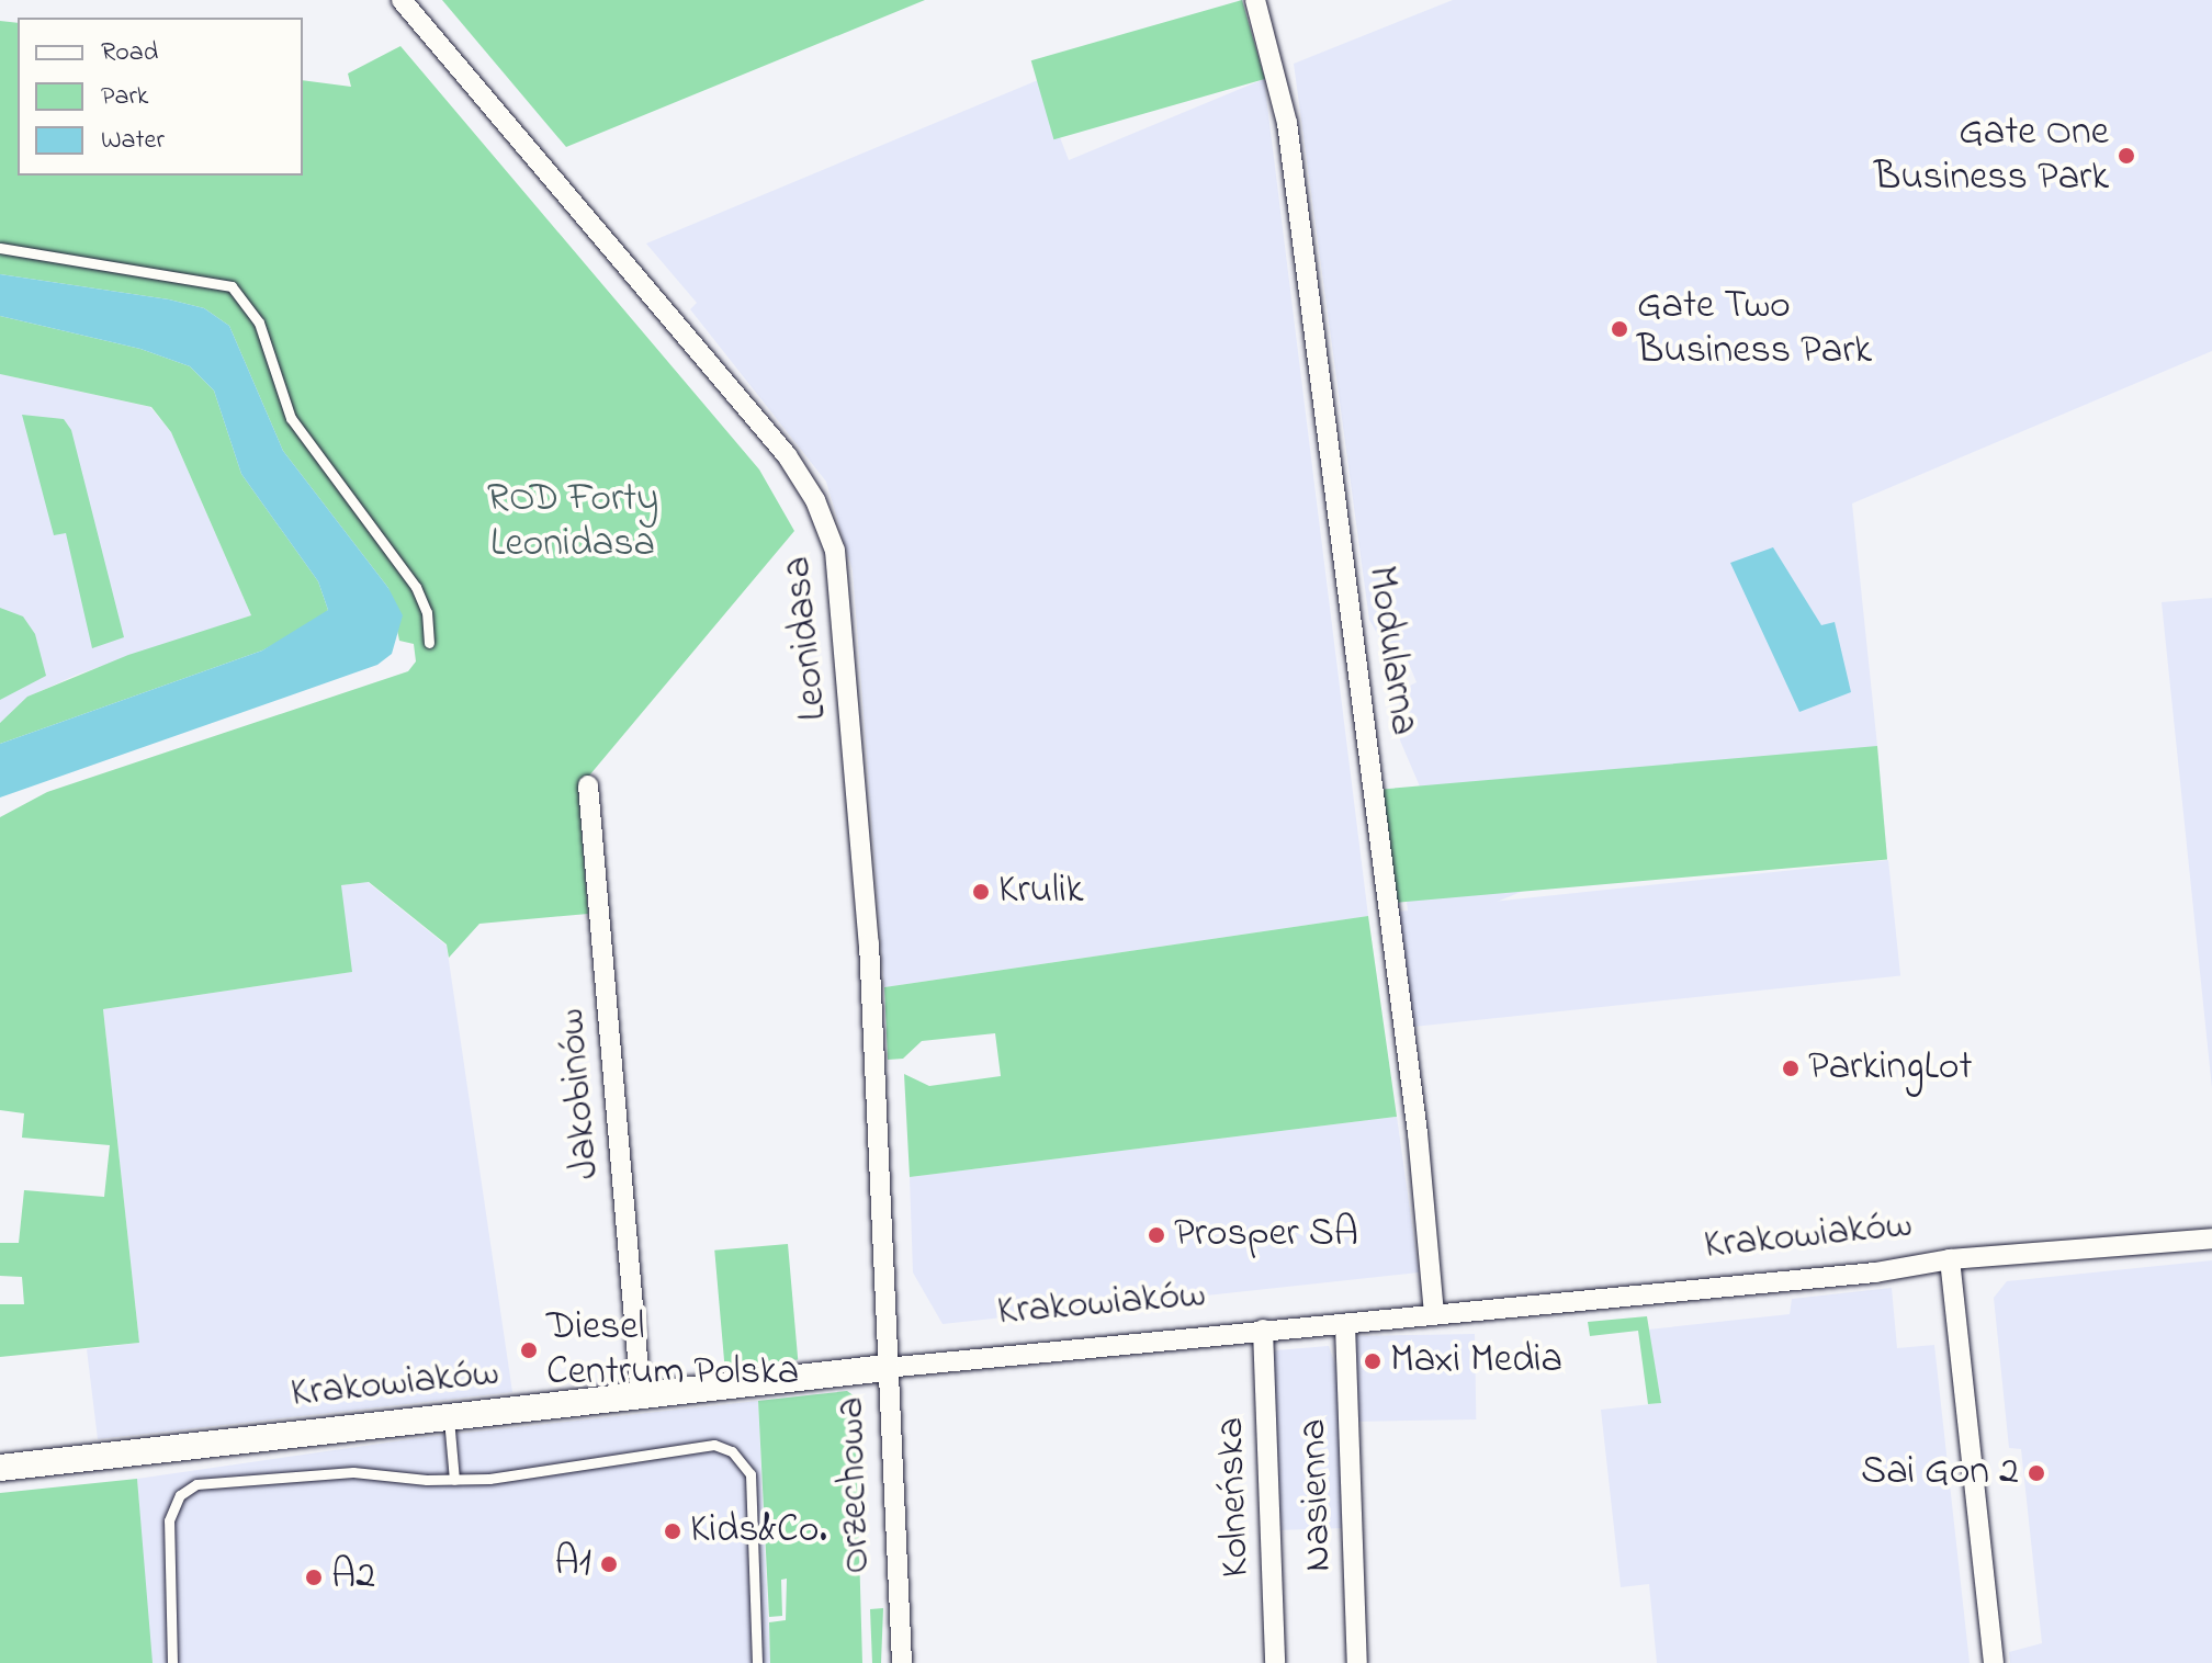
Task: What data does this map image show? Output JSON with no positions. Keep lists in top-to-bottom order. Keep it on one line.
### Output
{"streets":{"street":["Leonidasa","Modularna","Jakobinów","Krakowiaków","Orzechowa","Nasienna","Kolneńska"]},"crossings":[["Leonidasa","Krakowiaków"],["Leonidasa","Orzechowa"],["Modularna","Krakowiaków"],["Jakobinów","Krakowiaków"],["Krakowiaków","Orzechowa"],["Krakowiaków","Nasienna"],["Krakowiaków","Kolneńska"]],"parks":["ROD Forty Leonidasa"],"places":["Gate One Business Park","Gate Two Business Park","Krulik","ParkingLot","Prosper SA","Diesel Centrum Polska","Maxi Media","Sai Gon 2","Kids&Co.","A1","A2"],"legend":["Road","Park","Water"]}
